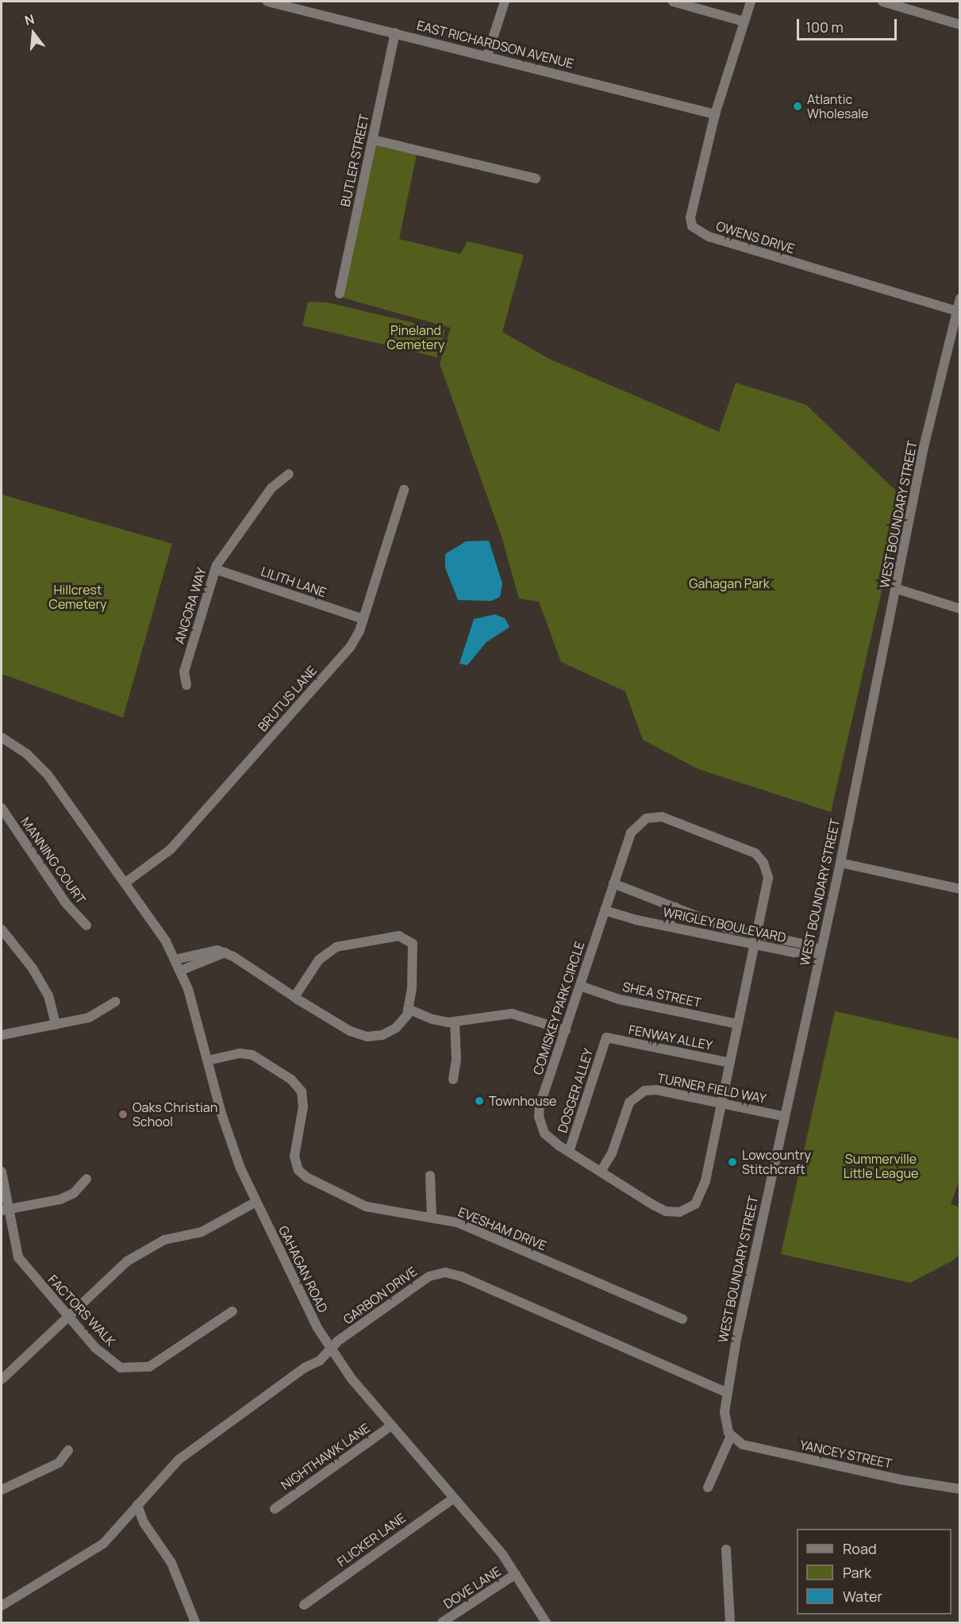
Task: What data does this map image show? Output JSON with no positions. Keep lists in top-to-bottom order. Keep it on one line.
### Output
{"streets":{"street":["EAST RICHARDSON AVENUE","BUTLER STREET","OWENS DRIVE","WEST BOUNDARY STREET","LILITH LANE","ANGORA WAY","BRUTUS LANE","MANNING COURT","WRIGLEY BOULEVARD","SHEA STREET","COMISKEY PARK CIRCLE","FENWAY ALLEY","TURNER FIELD WAY","DOSGER ALLEY","EVESHAM DRIVE","GAHAGAN ROAD","GARBON DRIVE","FACTORS WALK","YANCEY STREET","NIGHTHAWK LANE","FLICKER LANE","DOVE LANE"]},"crossings":[["EAST RICHARDSON AVENUE","BUTLER STREET"],["EAST RICHARDSON AVENUE","OWENS DRIVE"],["OWENS DRIVE","WEST BOUNDARY STREET"],["WEST BOUNDARY STREET","WRIGLEY BOULEVARD"],["WEST BOUNDARY STREET","TURNER FIELD WAY"],["WEST BOUNDARY STREET","GARBON DRIVE"],["WEST BOUNDARY STREET","YANCEY STREET"],["LILITH LANE","ANGORA WAY"],["LILITH LANE","BRUTUS LANE"],["BRUTUS LANE","GAHAGAN ROAD"],["WRIGLEY BOULEVARD","COMISKEY PARK CIRCLE"],["SHEA STREET","COMISKEY PARK CIRCLE"],["COMISKEY PARK CIRCLE","FENWAY ALLEY"],["COMISKEY PARK CIRCLE","TURNER FIELD WAY"],["COMISKEY PARK CIRCLE","DOSGER ALLEY"],["FENWAY ALLEY","DOSGER ALLEY"],["EVESHAM DRIVE","GAHAGAN ROAD"],["GAHAGAN ROAD","GARBON DRIVE"],["GAHAGAN ROAD","NIGHTHAWK LANE"],["GAHAGAN ROAD","FLICKER LANE"],["GAHAGAN ROAD","DOVE LANE"]],"parks":["Pineland Cemetery","Gahagan Park","Hillcrest Cemetery","Summerville Little League"],"places":["Atlantic Wholesale","Townhouse","Oaks Christian School","Lowcountry Stitchcraft"],"legend":["Road","Park","Water"],"scale_bar":"100 m","north":"top"}
